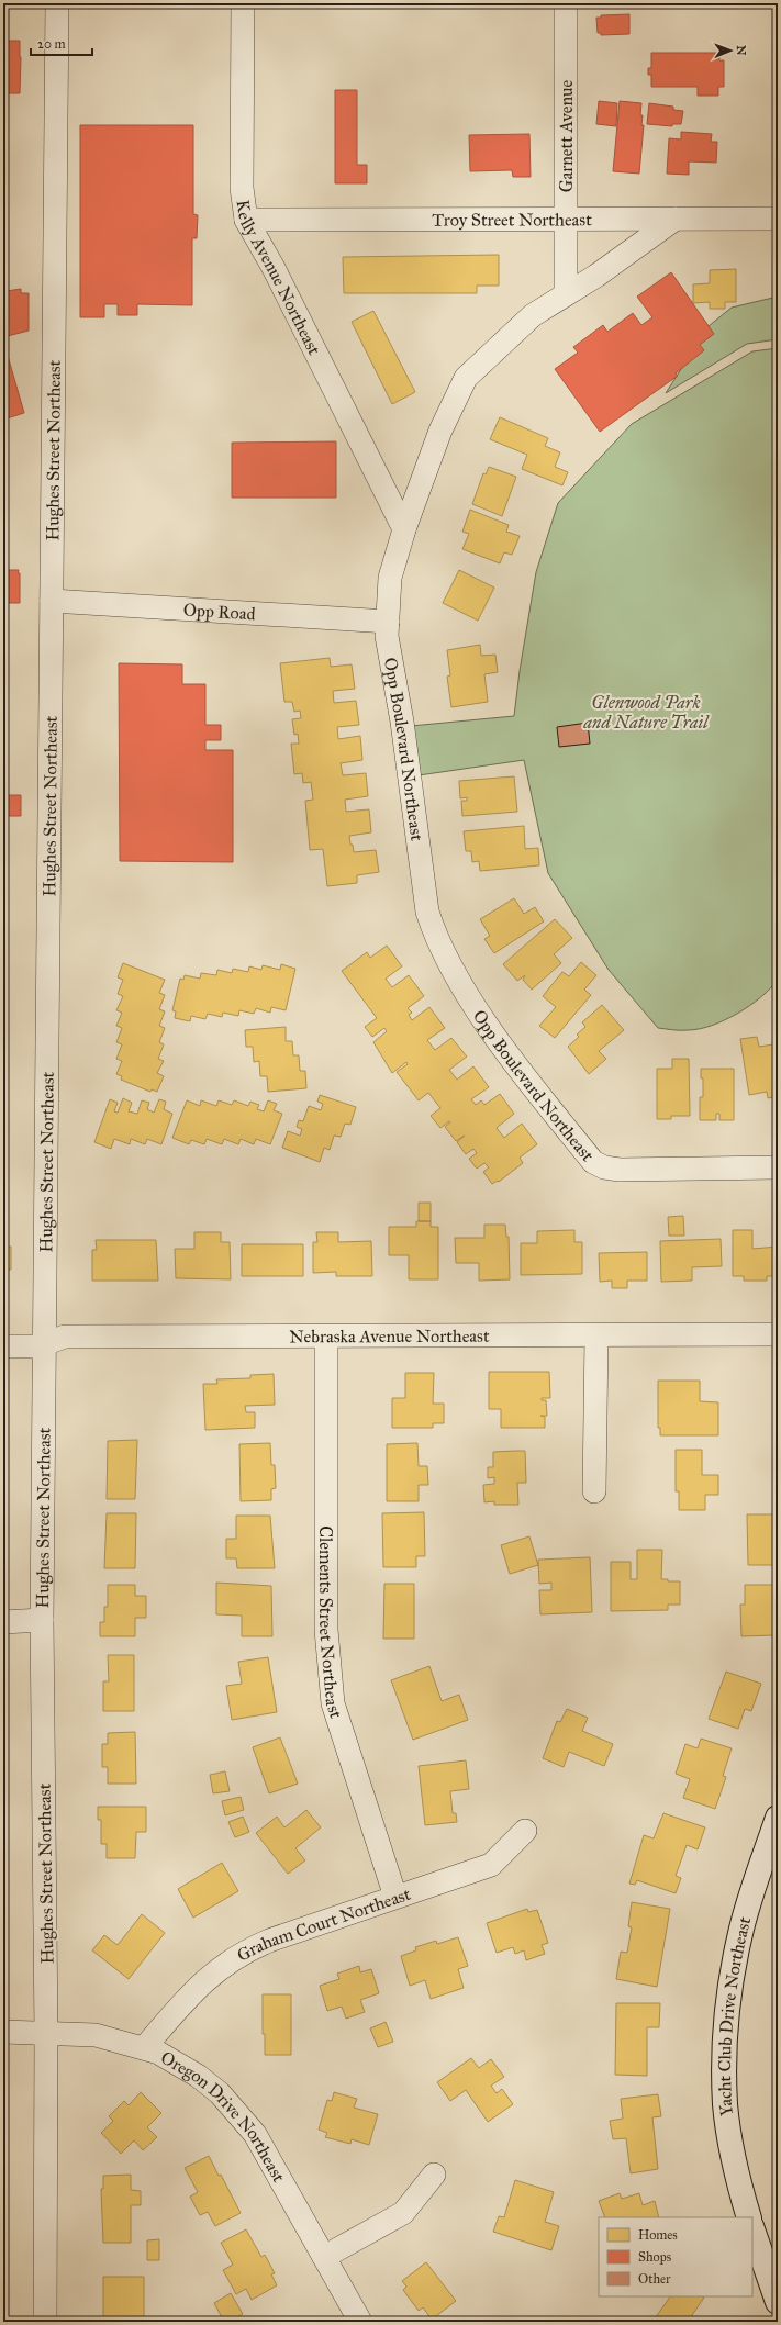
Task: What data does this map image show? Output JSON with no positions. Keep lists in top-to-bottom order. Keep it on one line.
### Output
{"streets":{"street":["Garnett Avenue","Troy Street Northeast","Kelly Avenue Northeast","Hughes Street Northeast","Opp Road","Opp Boulevard Northeast","Nebraska Avenue Northeast","Clements Street Northeast","Graham Court Northeast","Yacht Club Drive Northeast","Oregon Drive Northeast"]},"crossings":[["Garnett Avenue","Troy Street Northeast"],["Garnett Avenue","Opp Boulevard Northeast"],["Troy Street Northeast","Kelly Avenue Northeast"],["Troy Street Northeast","Opp Boulevard Northeast"],["Kelly Avenue Northeast","Opp Boulevard Northeast"],["Hughes Street Northeast","Opp Road"],["Hughes Street Northeast","Nebraska Avenue Northeast"],["Hughes Street Northeast","Oregon Drive Northeast"],["Opp Road","Opp Boulevard Northeast"],["Nebraska Avenue Northeast","Clements Street Northeast"],["Clements Street Northeast","Graham Court Northeast"],["Graham Court Northeast","Oregon Drive Northeast"]],"parks":["Glenwood Park and Nature Trail"],"legend":["Homes","Shops","Other"],"scale_bar":"20 m","north":"right"}
